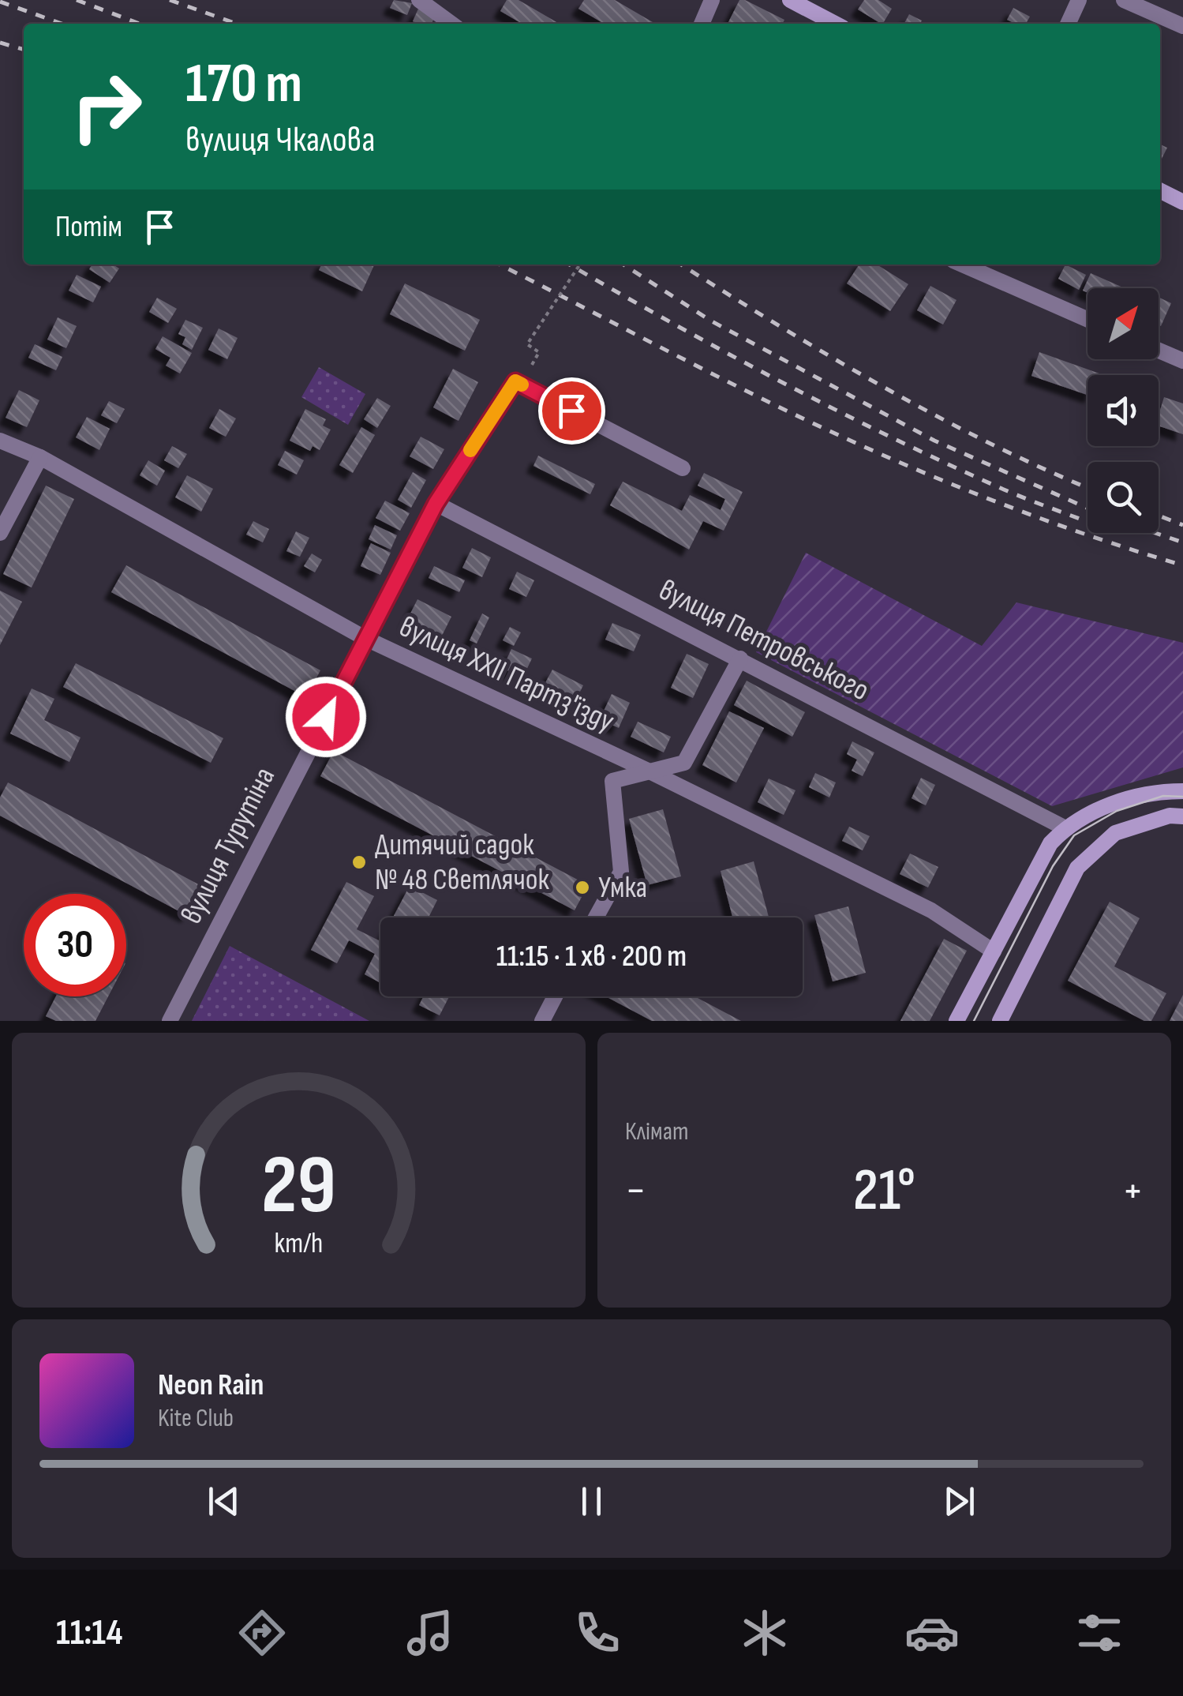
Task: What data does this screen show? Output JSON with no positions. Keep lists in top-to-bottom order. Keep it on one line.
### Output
{"streets":{"street":["вулиця Петровського","вулиця XXII Партз'їзду","вулиця Турутіна"]},"crossings":[["вулиця Петровського","вулиця Турутіна"],["вулиця XXII Партз'їзду","вулиця Турутіна"]],"places":["Дитячий садок № 48 Светлячок","Умка"],"north":"top right","page":{"turn":["170 m","вулиця Чкалова"],"then":"Потім","limit":"30","trip":"11:15 · 1 хв · 200 m","tile":"Клімат","heat":["−","21°","+"],"song":["Neon Rain","Kite Club"],"tabs":"11:14","gauge":["29","km/h"]}}
